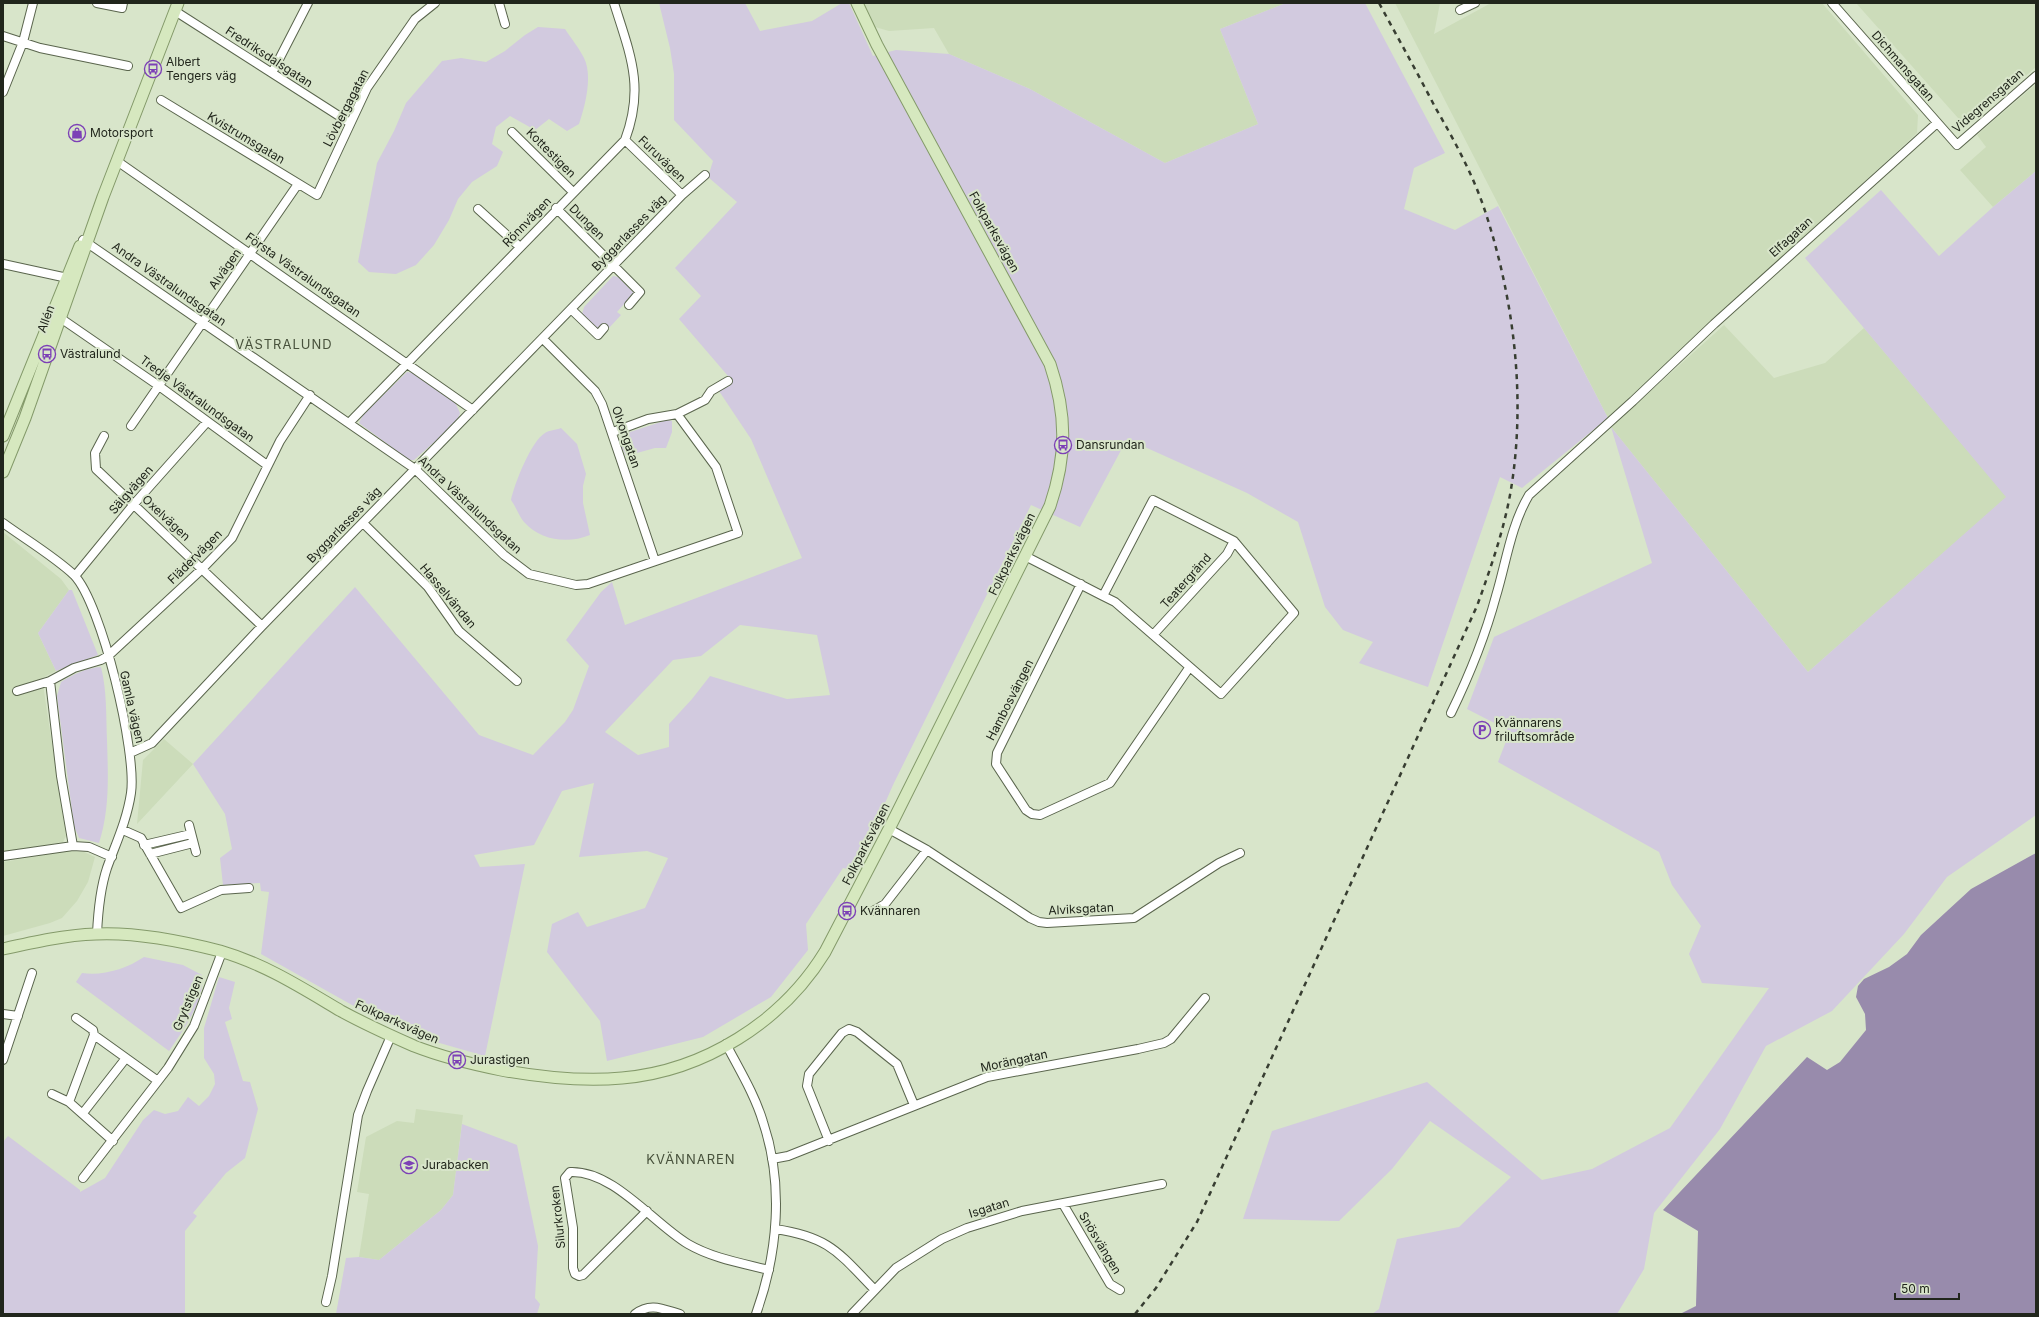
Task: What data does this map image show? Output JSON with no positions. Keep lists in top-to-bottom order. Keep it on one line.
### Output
{"streets":{"main road":["Folkparksvägen","Allén"],"street":["Fredriksdalsgatan","Dichmansgatan","Videgrensgatan","Lövbergagatan","Kvistrumsgatan","Kottestigen","Furuvägen","Rönnvägen","Dungen","Byggarlasses väg","Elfagatan","Alvägen","Första Västralundsgatan","Andra Västralundsgatan","Tredje Västralundsgatan","Olvongatan","Sälgvägen","Oxelvägen","Flädervägen","Teatergränd","Hasselvändan","Hambosvängen","Gamla vägen","Alviksgatan","Grytstigen","Morängatan","Isgatan","Silurkroken","Snösvängen"]},"crossings":[["Fredriksdalsgatan","Lövbergagatan"],["Fredriksdalsgatan","Allén"],["Dichmansgatan","Videgrensgatan"],["Dichmansgatan","Elfagatan"],["Lövbergagatan","Kvistrumsgatan"],["Kvistrumsgatan","Alvägen"],["Kottestigen","Rönnvägen"],["Furuvägen","Rönnvägen"],["Furuvägen","Byggarlasses väg"],["Rönnvägen","Dungen"],["Rönnvägen","Första Västralundsgatan"],["Rönnvägen","Andra Västralundsgatan"],["Dungen","Byggarlasses väg"],["Folkparksvägen","Gamla vägen"],["Folkparksvägen","Alviksgatan"],["Folkparksvägen","Grytstigen"],["Byggarlasses väg","Första Västralundsgatan"],["Byggarlasses väg","Andra Västralundsgatan"],["Byggarlasses väg","Olvongatan"],["Byggarlasses väg","Oxelvägen"],["Byggarlasses väg","Hasselvändan"],["Byggarlasses väg","Gamla vägen"],["Alvägen","Första Västralundsgatan"],["Alvägen","Andra Västralundsgatan"],["Alvägen","Tredje Västralundsgatan"],["Första Västralundsgatan","Allén"],["Andra Västralundsgatan","Allén"],["Andra Västralundsgatan","Olvongatan"],["Andra Västralundsgatan","Flädervägen"],["Allén","Tredje Västralundsgatan"],["Tredje Västralundsgatan","Sälgvägen"],["Tredje Västralundsgatan","Flädervägen"],["Sälgvägen","Oxelvägen"],["Sälgvägen","Gamla vägen"],["Oxelvägen","Flädervägen"],["Flädervägen","Gamla vägen"],["Isgatan","Snösvängen"]],"districts":["VÄSTRALUND","KVÄNNAREN"],"places":{"bus stop":["Albert Tengers väg","Västralund","Dansrundan","Kvännaren","Jurastigen"],"shop":["Motorsport"],"parking":["Kvännarens friluftsområde"],"school or university":["Jurabacken"]},"scale_bar":"50 m"}
